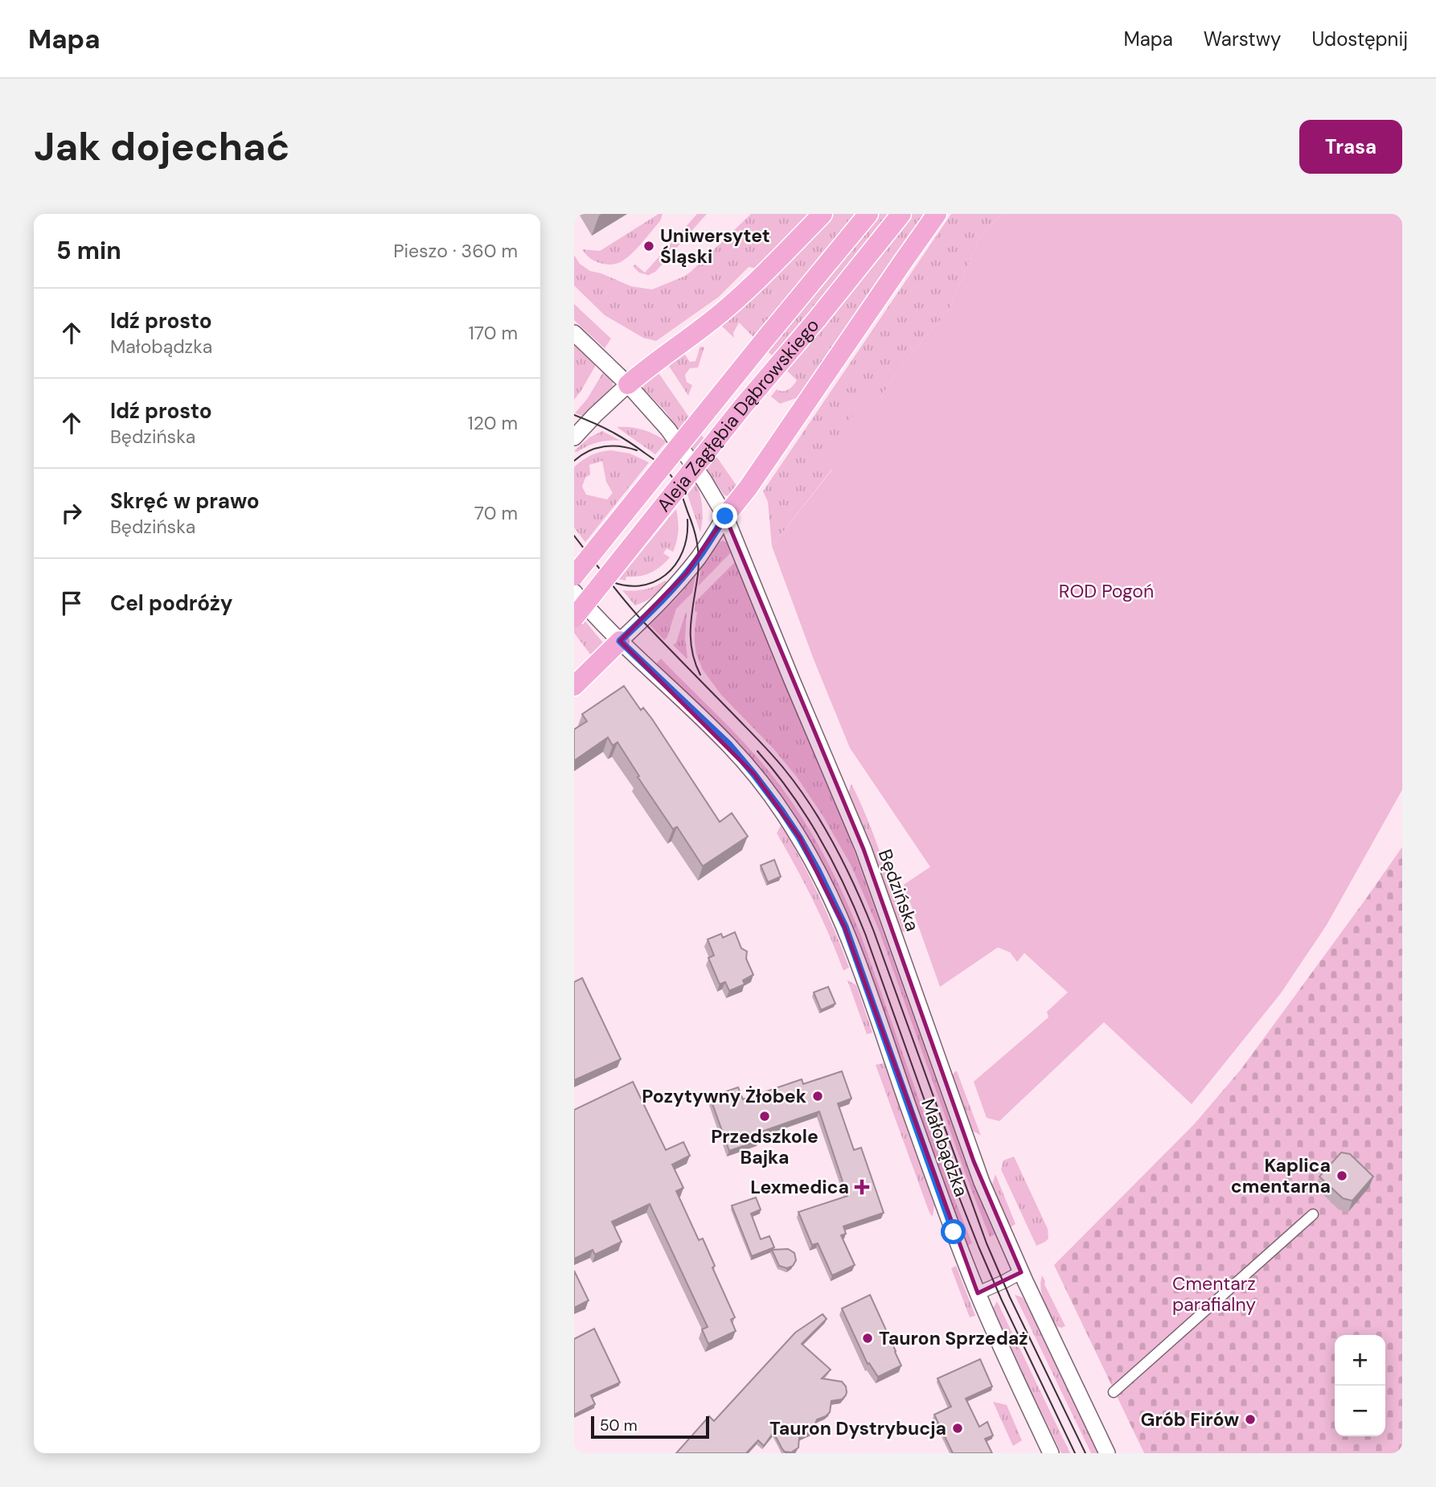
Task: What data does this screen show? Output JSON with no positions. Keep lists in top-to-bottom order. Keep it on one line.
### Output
{"streets":{"main road":["Aleja Zagłębia Dąbrowskiego"],"street":["Będzińska","Małobądzka"]},"parks":["ROD Pogoń","Cmentarz parafialny"],"places":{"other":["Uniwersytet Śląski","Pozytywny Żłobek","Przedszkole Bajka","Kaplica cmentarna","Tauron Sprzedaż","Grób Firów","Tauron Dystrybucja"],"health":["Lexmedica"]},"scale_bar":"50 m","page":{"header":"Mapa","nav":["Mapa","Warstwy","Udostępnij"],"buttons":"Trasa","title":"Jak dojechać","heading":["5 min","Pieszo · 360 m"],"list":[["Idź prosto","Małobądzka","170 m"],["Idź prosto","Będzińska","120 m"],["Skręć w prawo","Będzińska","70 m"],"Cel podróży"],"map_buttons":["+","−"],"scale":"50 m"}}
